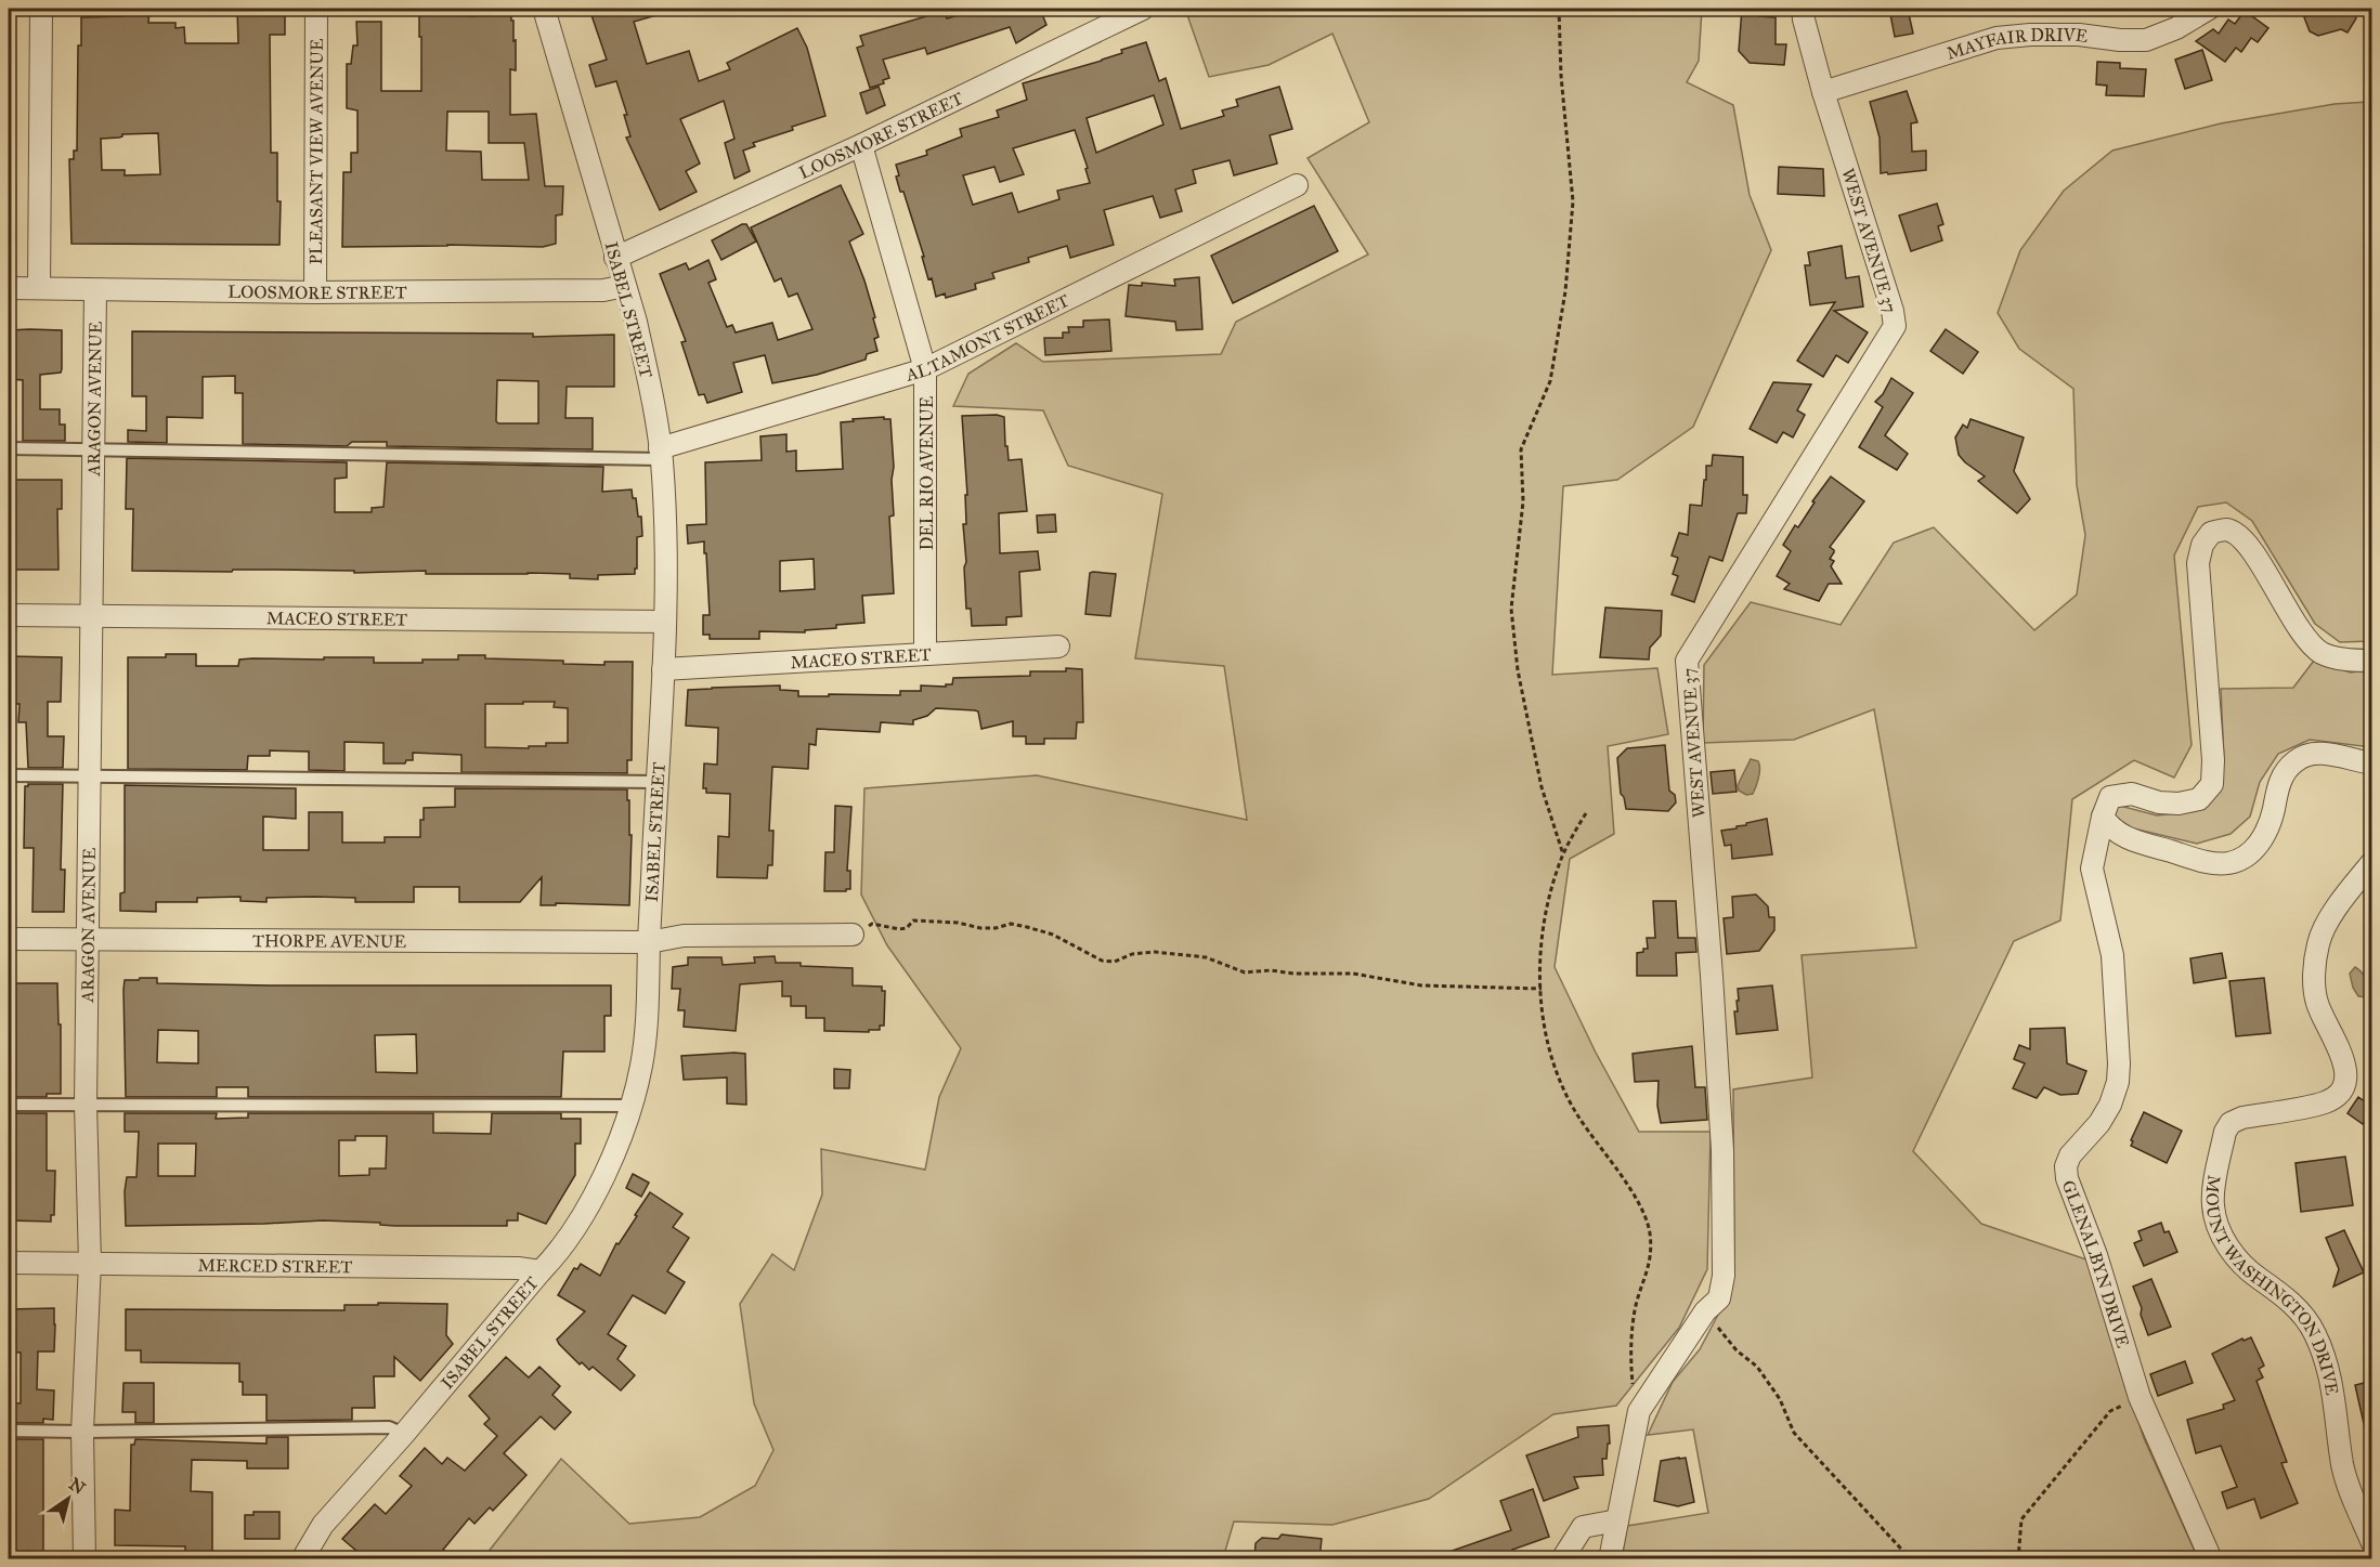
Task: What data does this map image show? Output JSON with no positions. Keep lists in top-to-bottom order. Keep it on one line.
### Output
{"streets":{"street":["MAYFAIR DRIVE","LOOSMORE STREET","PLEASANT VIEW AVENUE","WEST AVENUE 37","ISABEL STREET","ALTAMONT STREET","ARAGON AVENUE","DEL RIO AVENUE","MACEO STREET","THORPE AVENUE","GLENALBYN DRIVE","MERCED STREET","MOUNT WASHINGTON DRIVE"]},"crossings":[["MAYFAIR DRIVE","WEST AVENUE 37"],["LOOSMORE STREET","PLEASANT VIEW AVENUE"],["LOOSMORE STREET","ISABEL STREET"],["LOOSMORE STREET","ARAGON AVENUE"],["LOOSMORE STREET","DEL RIO AVENUE"],["ISABEL STREET","ALTAMONT STREET"],["ISABEL STREET","MACEO STREET"],["ISABEL STREET","THORPE AVENUE"],["ISABEL STREET","MERCED STREET"],["ALTAMONT STREET","DEL RIO AVENUE"],["ARAGON AVENUE","MACEO STREET"],["ARAGON AVENUE","THORPE AVENUE"],["ARAGON AVENUE","MERCED STREET"],["DEL RIO AVENUE","MACEO STREET"]],"north":"top right"}
